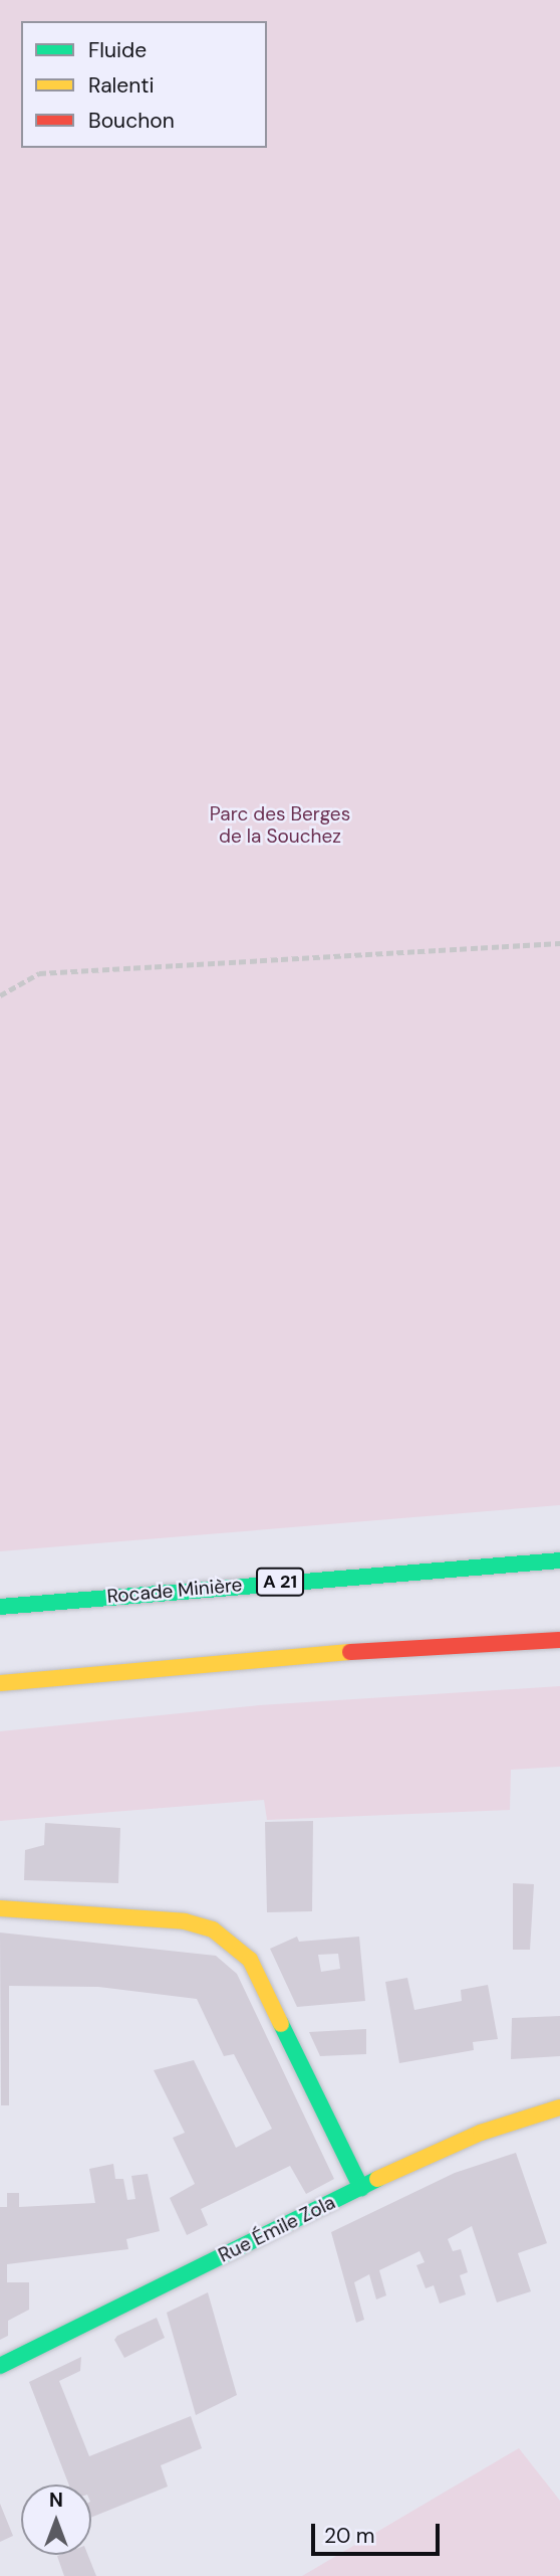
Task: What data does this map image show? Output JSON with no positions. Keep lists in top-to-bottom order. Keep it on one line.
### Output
{"streets":{"main road":["A 21","Rocade Minière","Rue Émile Zola"]},"parks":["Parc des Berges de la Souchez"],"legend":["Fluide","Ralenti","Bouchon"],"scale_bar":"20 m","north":"top"}
